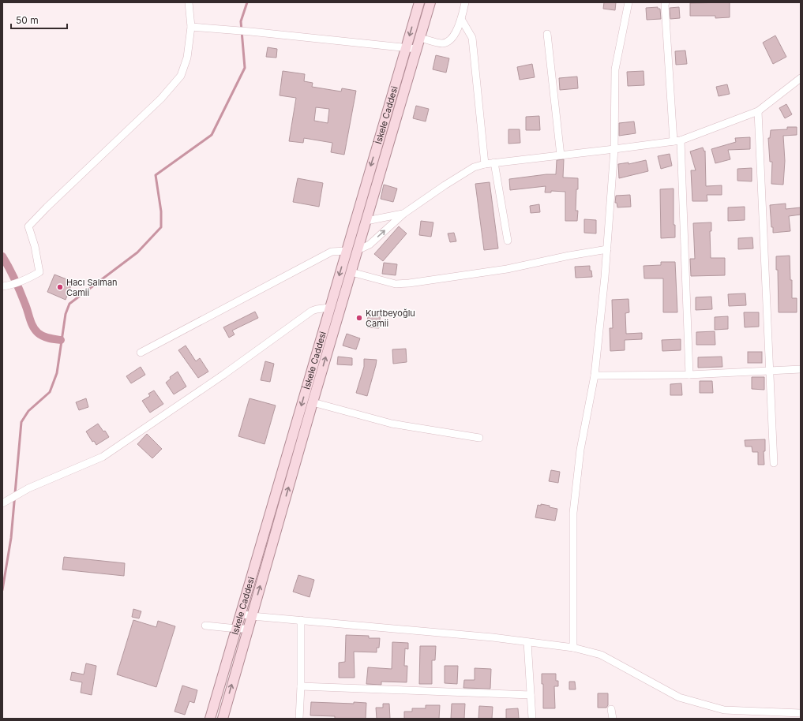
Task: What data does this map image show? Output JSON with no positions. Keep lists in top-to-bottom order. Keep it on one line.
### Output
{"streets":{"main road":["İskele Caddesi"]},"places":["Hacı Salman Camii","Kurtbeyoğlu Camii"],"scale_bar":"50 m"}
